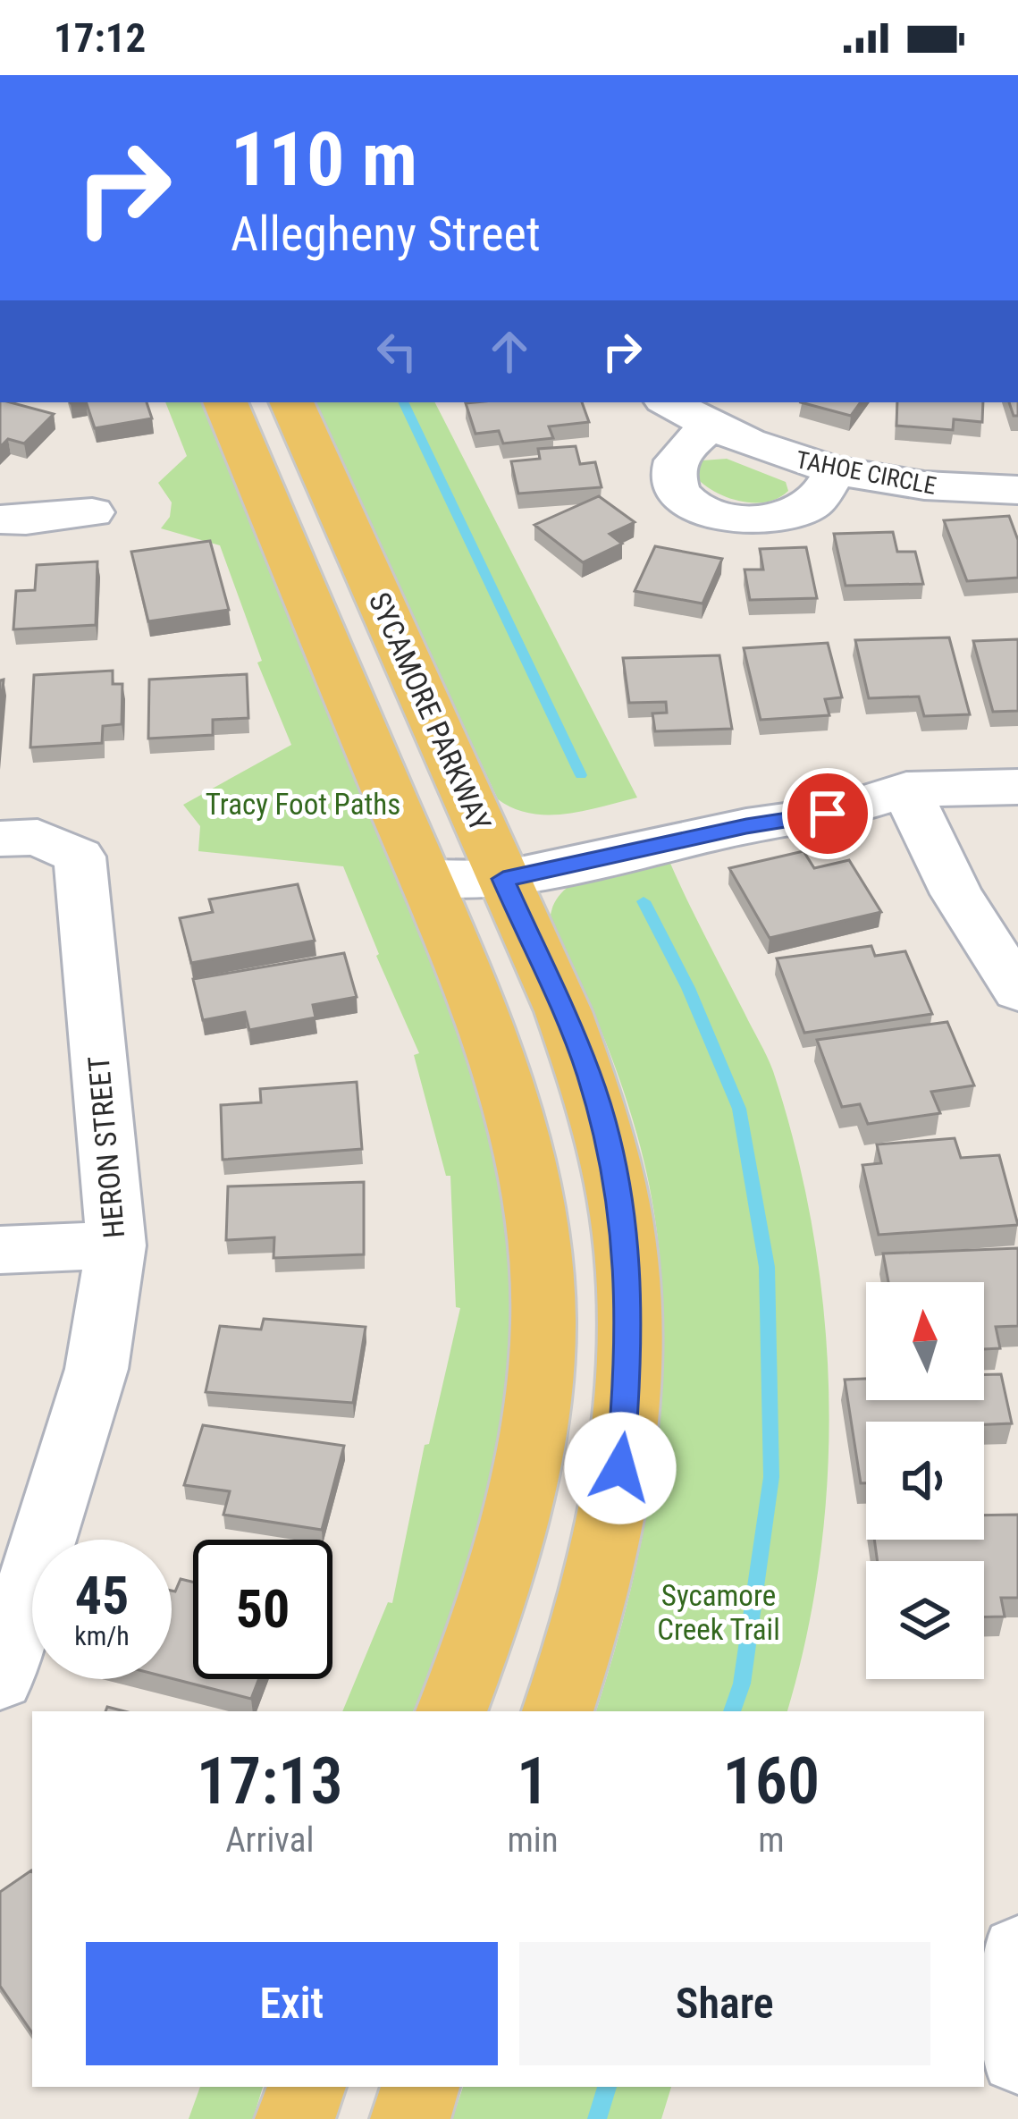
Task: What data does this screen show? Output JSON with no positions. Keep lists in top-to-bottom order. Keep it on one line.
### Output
{"streets":{"main road":["SYCAMORE PARKWAY"],"street":["TAHOE CIRCLE","HERON STREET"]},"parks":["Tracy Foot Paths","Sycamore Creek Trail"],"north":"top","page":{"status":"17:12","turn":["110 m","Allegheny Street"],"speed":"45 km/h","limit":"50","eta":["17:13","Arrival","1","min","160","m"],"buttons":["Exit","Share"]}}
